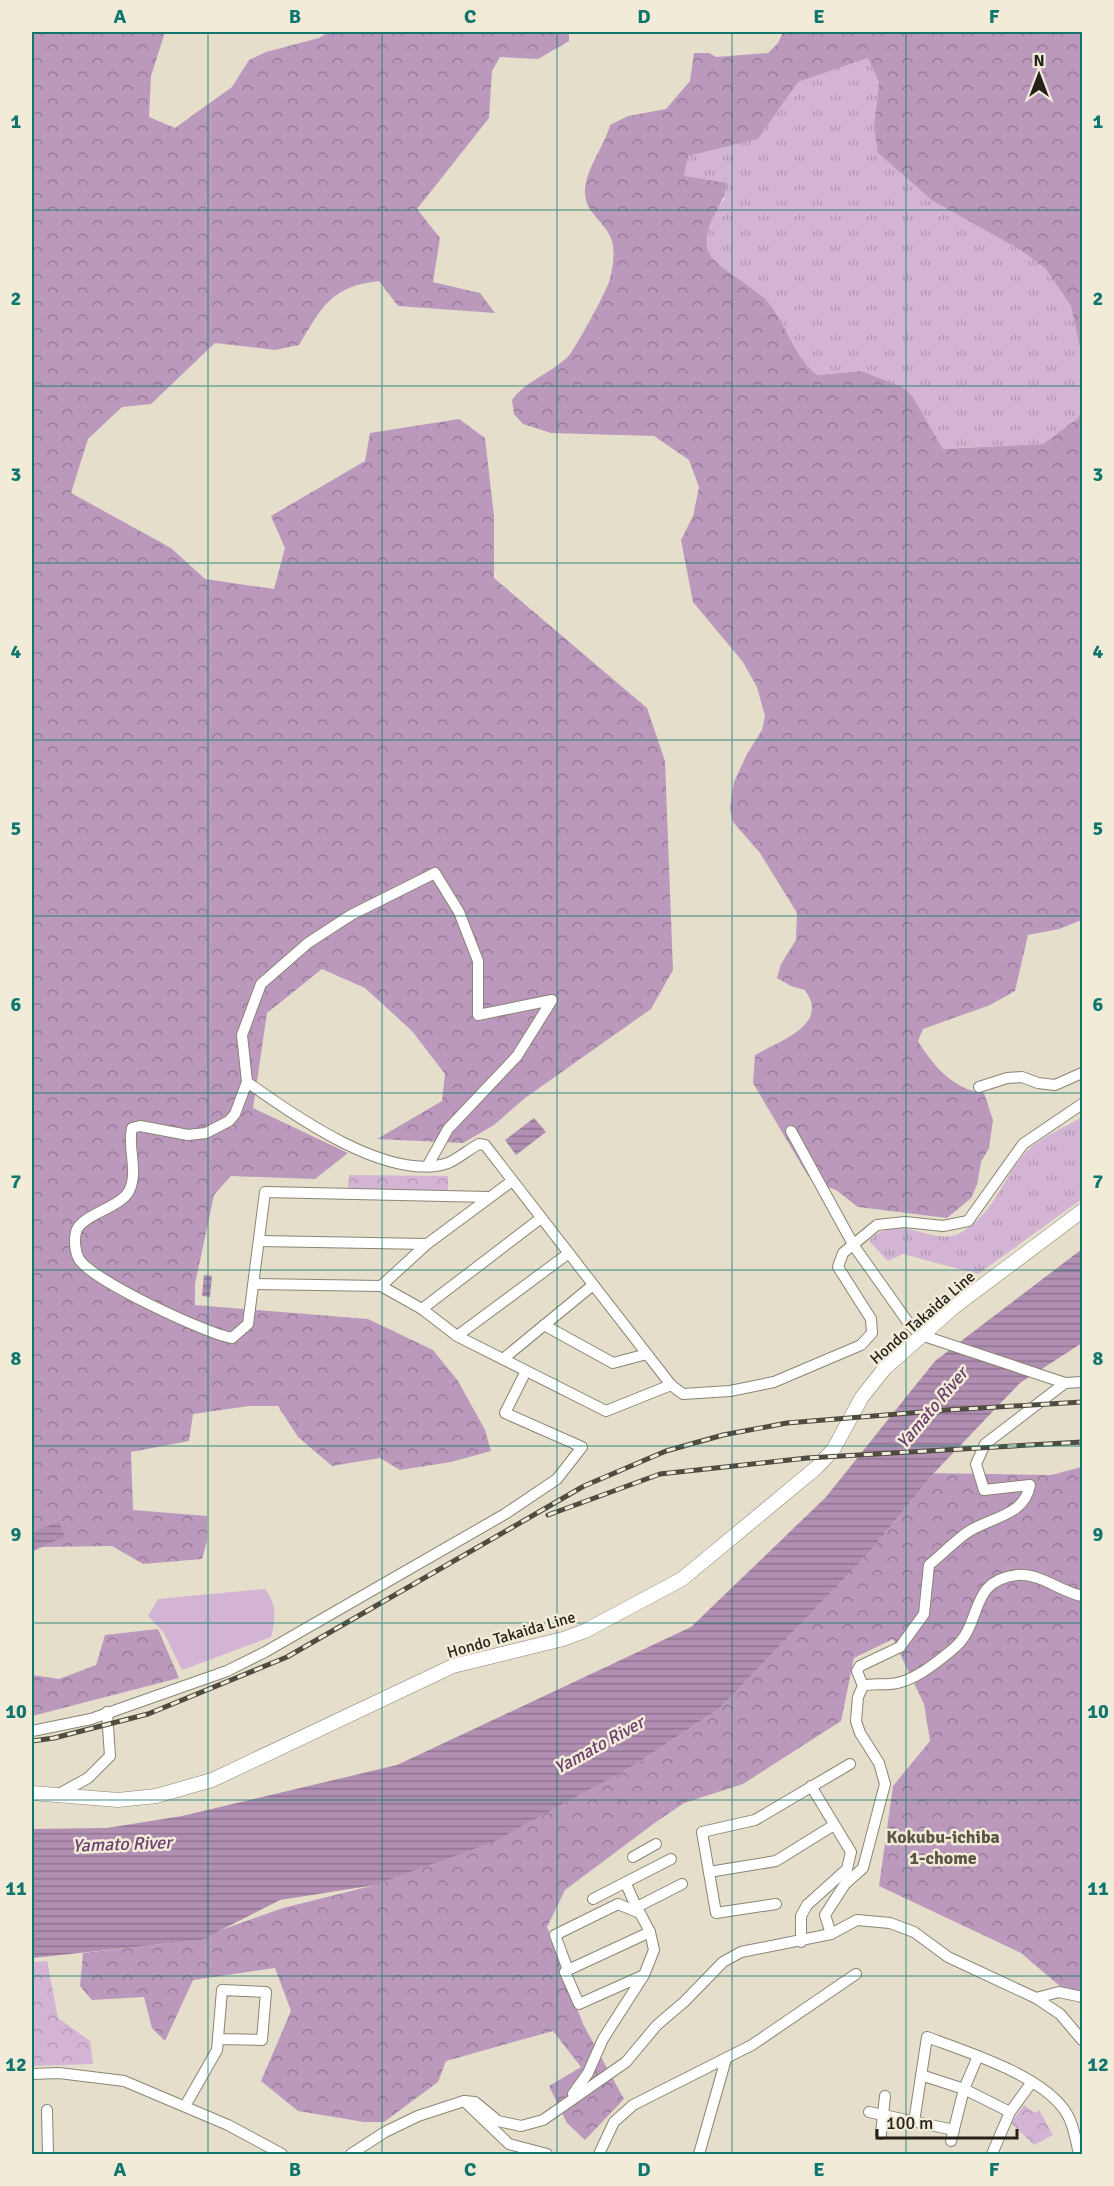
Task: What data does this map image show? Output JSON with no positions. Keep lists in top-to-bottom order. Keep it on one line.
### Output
{"streets":{"main road":["Hondo Takaida Line"]},"districts":["Kokubu-ichiba 1-chome"],"water":["Yamato River"],"scale_bar":"100 m","north":"top","grid":{"columns":["A","B","C","D","E","F"],"rows":["1","2","3","4","5","6","7","8","9","10","11","12"]}}
